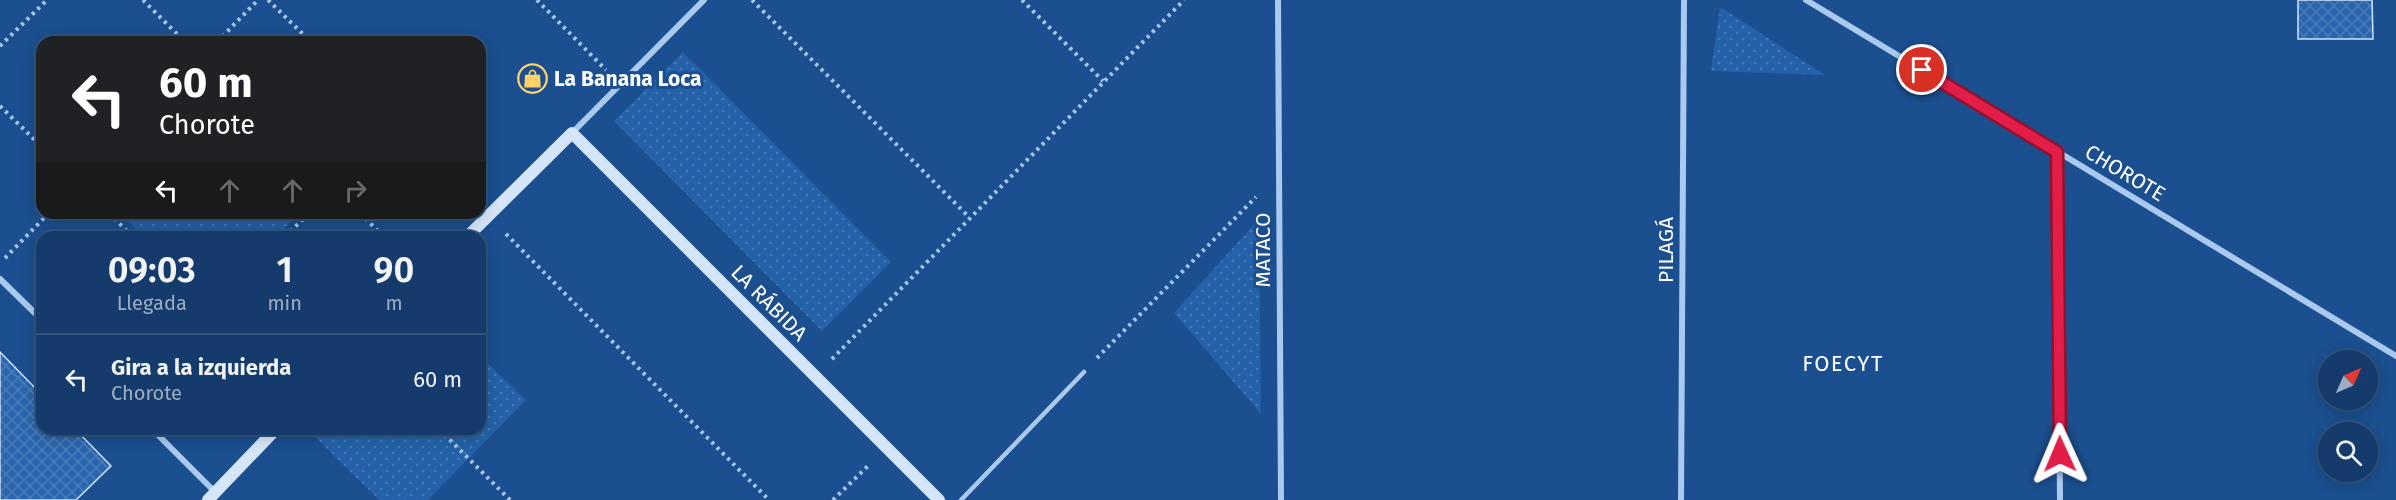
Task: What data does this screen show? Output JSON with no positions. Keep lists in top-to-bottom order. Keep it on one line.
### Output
{"streets":{"street":["CHOROTE","MATACO","PILAGÁ","LA RÁBIDA"]},"districts":["FOECYT"],"places":{"shop":["La Banana Loca"]},"north":"top right","page":{"turn":["60 m","Chorote"],"eta":["09:03","Llegada","1","min","90","m"],"list":[{"name":"Gira a la izquierda","note":"Chorote","value":"60 m"}]}}
